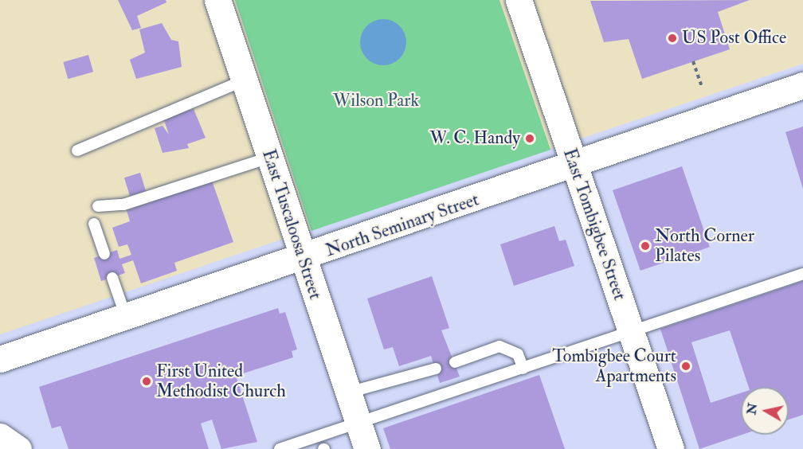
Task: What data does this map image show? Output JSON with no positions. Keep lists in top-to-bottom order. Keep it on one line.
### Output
{"streets":{"street":["East Tuscaloosa Street","East Tombigbee Street","North Seminary Street"]},"crossings":[["East Tuscaloosa Street","North Seminary Street"],["East Tombigbee Street","North Seminary Street"]],"parks":["Wilson Park"],"places":["US Post Office","W. C. Handy","North Corner Pilates","Tombigbee Court Apartments","First United Methodist Church"],"north":"left"}
